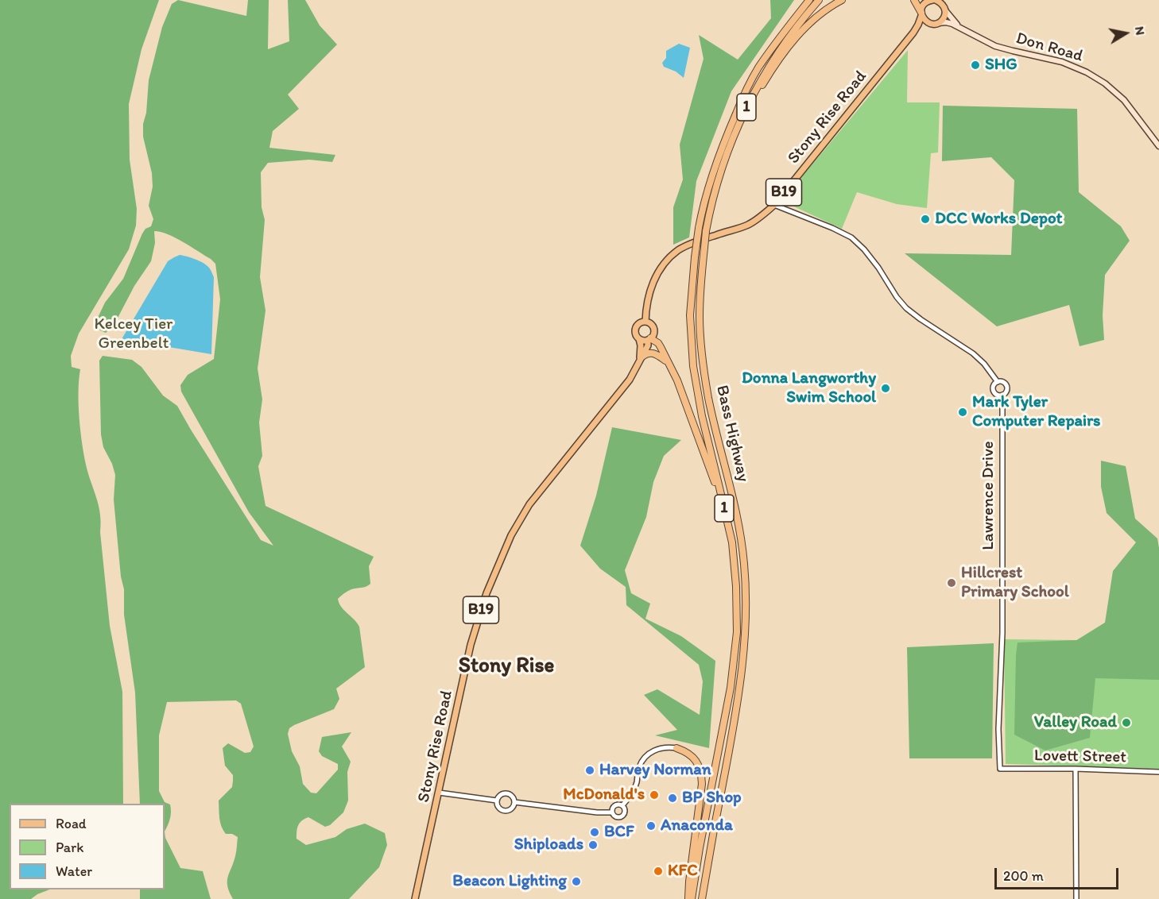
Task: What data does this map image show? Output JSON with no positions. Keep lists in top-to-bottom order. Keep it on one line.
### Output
{"streets":{"highway":["1","Bass Highway"],"main road":["Don Road","Stony Rise Road","B19"],"street":["Lawrence Drive","Lovett Street"]},"crossings":[["Stony Rise Road","B19"],["Lawrence Drive","Lovett Street"]],"districts":["Stony Rise"],"parks":["Kelcey Tier Greenbelt"],"places":["SHG","DCC Works Depot","Donna Langworthy Swim School","Mark Tyler Computer Repairs","Hillcrest Primary School","Valley Road","Harvey Norman","McDonald's","BP Shop","Anaconda","BCF","Shiploads","KFC","Beacon Lighting"],"legend":["Road","Park","Water"],"scale_bar":"200 m","north":"right"}
